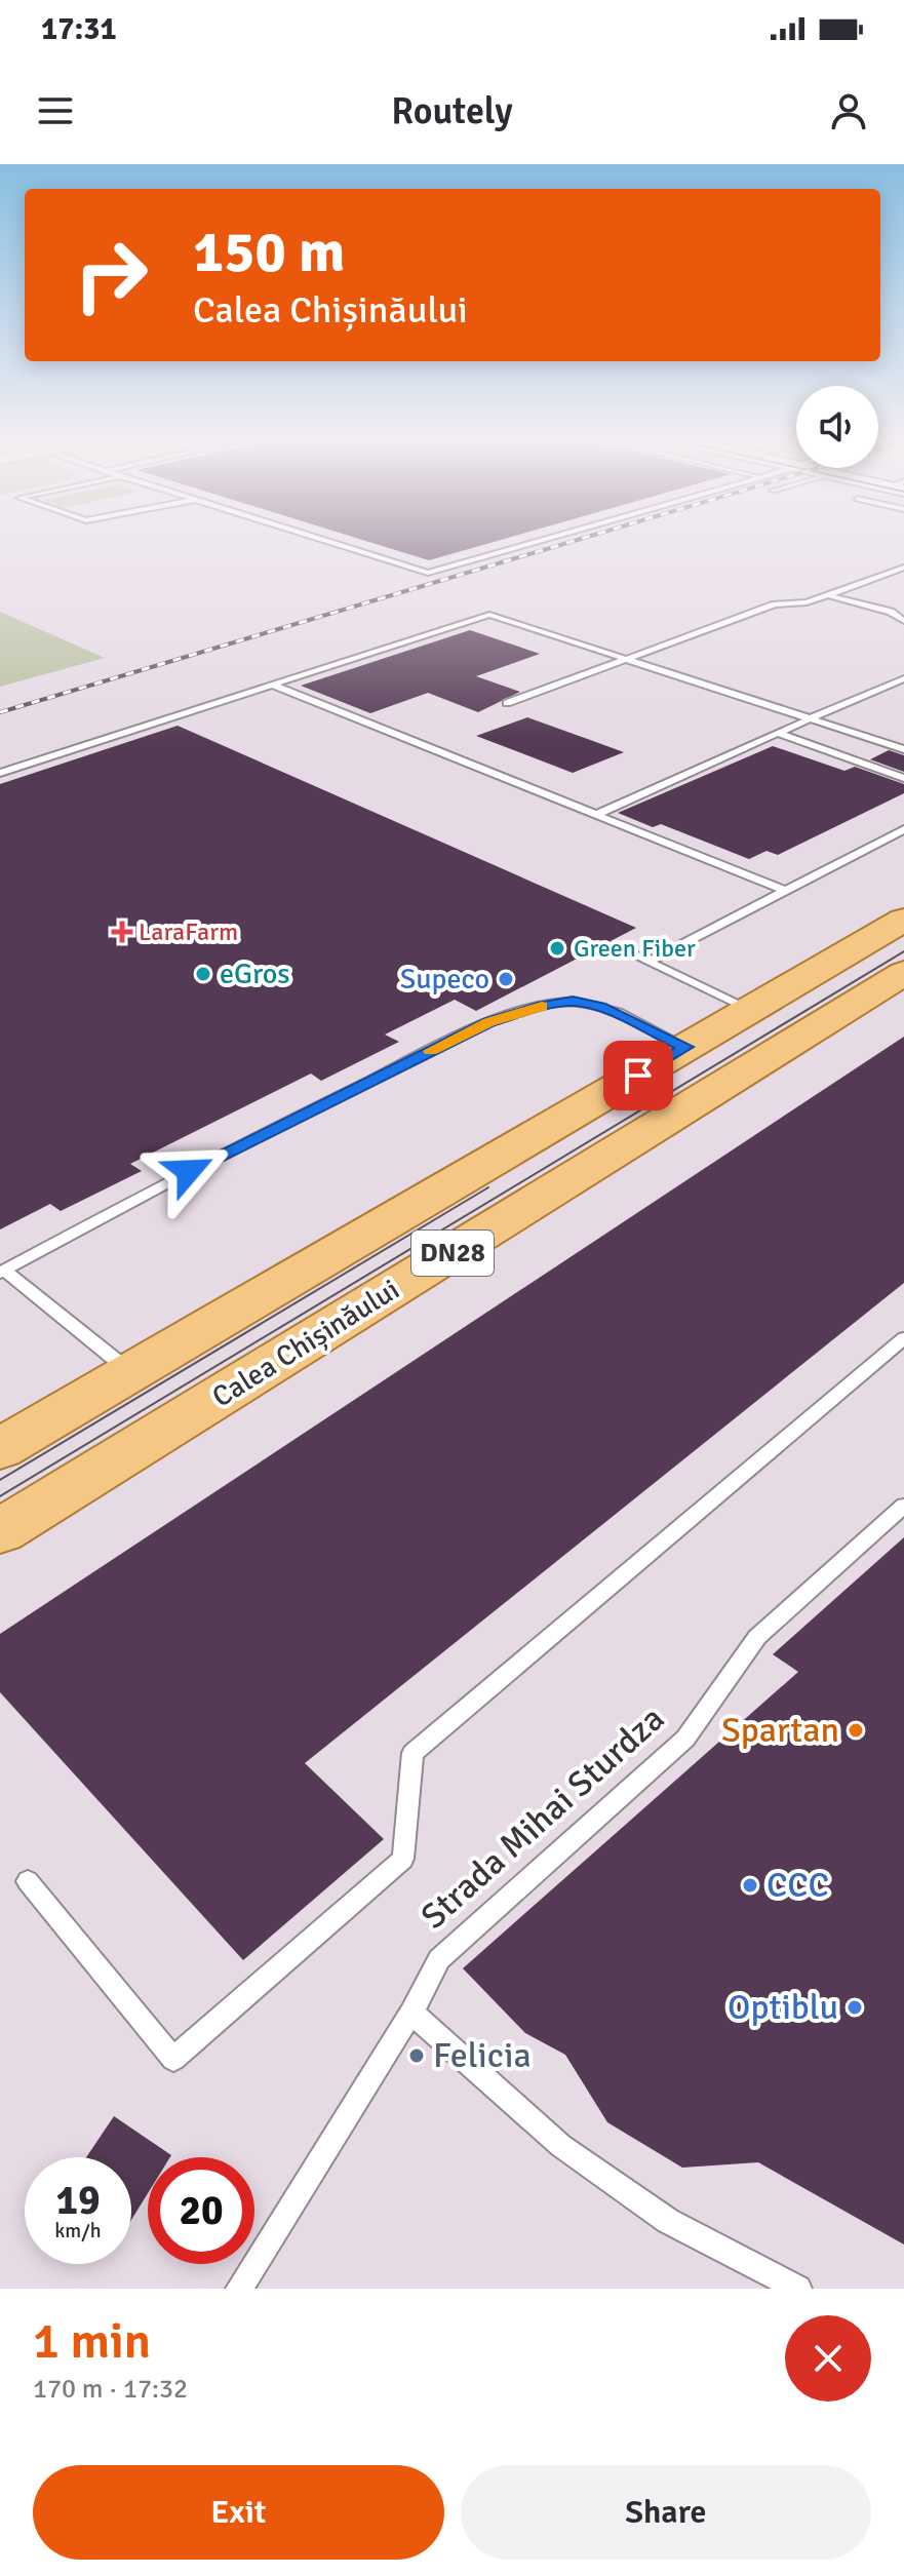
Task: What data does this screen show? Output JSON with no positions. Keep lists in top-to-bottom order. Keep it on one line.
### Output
{"streets":{"main road":["DN28","Calea Chișinăului"],"lane":["Strada Mihai Sturdza"]},"places":{"health":["LaraFarm"],"other":["Green Fiber","eGros","Supeco","Spartan","CCC","Optiblu","Felicia"]},"page":{"status":"17:31","header":"Routely","turn":["150 m","Calea Chișinăului"],"speed":"19 km/h","limit":"20","heading":["1 min","170 m · 17:32"],"buttons":["Exit","Share"]}}
